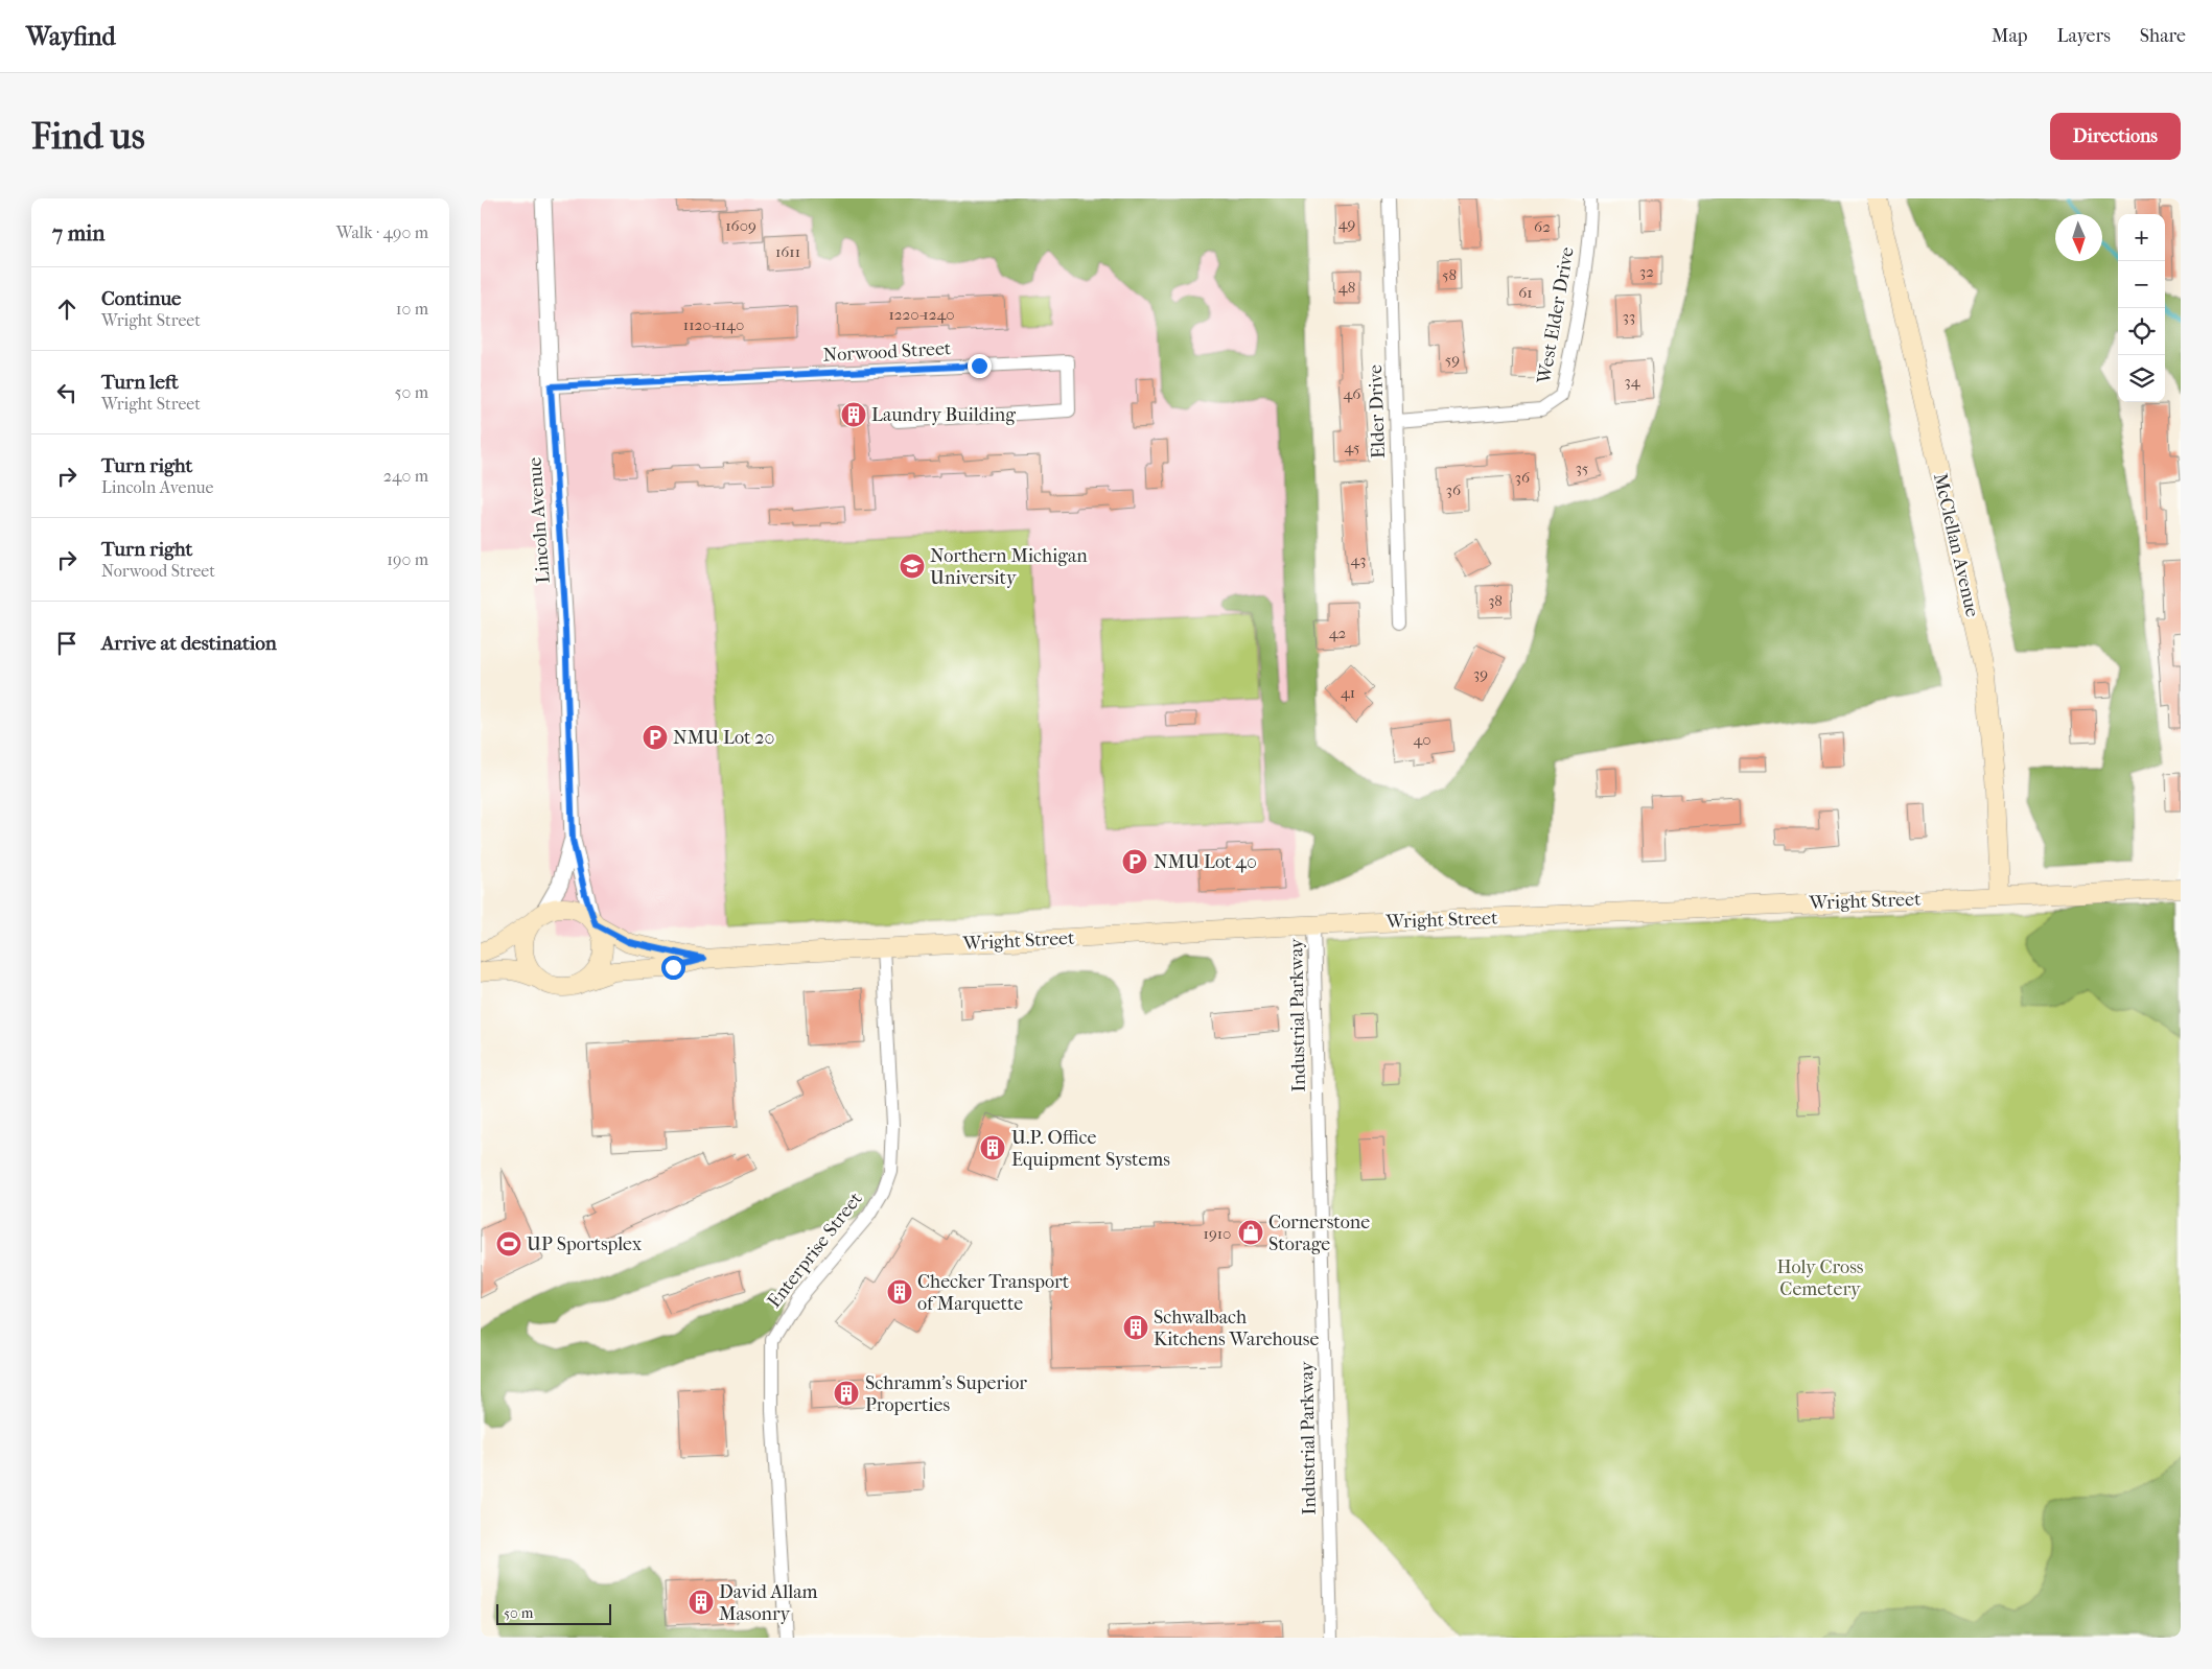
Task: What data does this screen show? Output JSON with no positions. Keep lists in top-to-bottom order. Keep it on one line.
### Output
{"streets":{"main road":["McClellan Avenue","Wright Street"],"street":["West Elder Drive","Norwood Street","Elder Drive","Lincoln Avenue","Industrial Parkway","Enterprise Street"]},"crossings":[["West Elder Drive","Elder Drive"],["Norwood Street","Lincoln Avenue"],["Lincoln Avenue","Wright Street"],["McClellan Avenue","Wright Street"],["Wright Street","Industrial Parkway"],["Wright Street","Enterprise Street"]],"parks":["Holy Cross Cemetery"],"places":{"building":["Laundry Building","U.P. Office Equipment Systems","Checker Transport of Marquette","Schwalbach Kitchens Warehouse","Schramm's Superior Properties","David Allam Masonry"],"school or university":["Northern Michigan University"],"parking":["NMU Lot 20","NMU Lot 40"],"shop":["Cornerstone Storage"],"sports":["UP Sportsplex"]},"house_numbers":["49","1609","62","1611","32","58","48","61","1220-1240","33","1120-1140","59","34","46","45","35","36","36","43","38","42","39","41","40","1910"],"scale_bar":"50 m","north":"bottom","page":{"header":"Wayfind","nav":["Map","Layers","Share"],"buttons":"Directions","title":"Find us","heading":["7 min","Walk · 490 m"],"map_buttons":["+","−"],"list":[["Continue","Wright Street","10 m"],["Turn left","Wright Street","50 m"],["Turn right","Lincoln Avenue","240 m"],["Turn right","Norwood Street","190 m"],"Arrive at destination"],"scale":"50 m"}}
